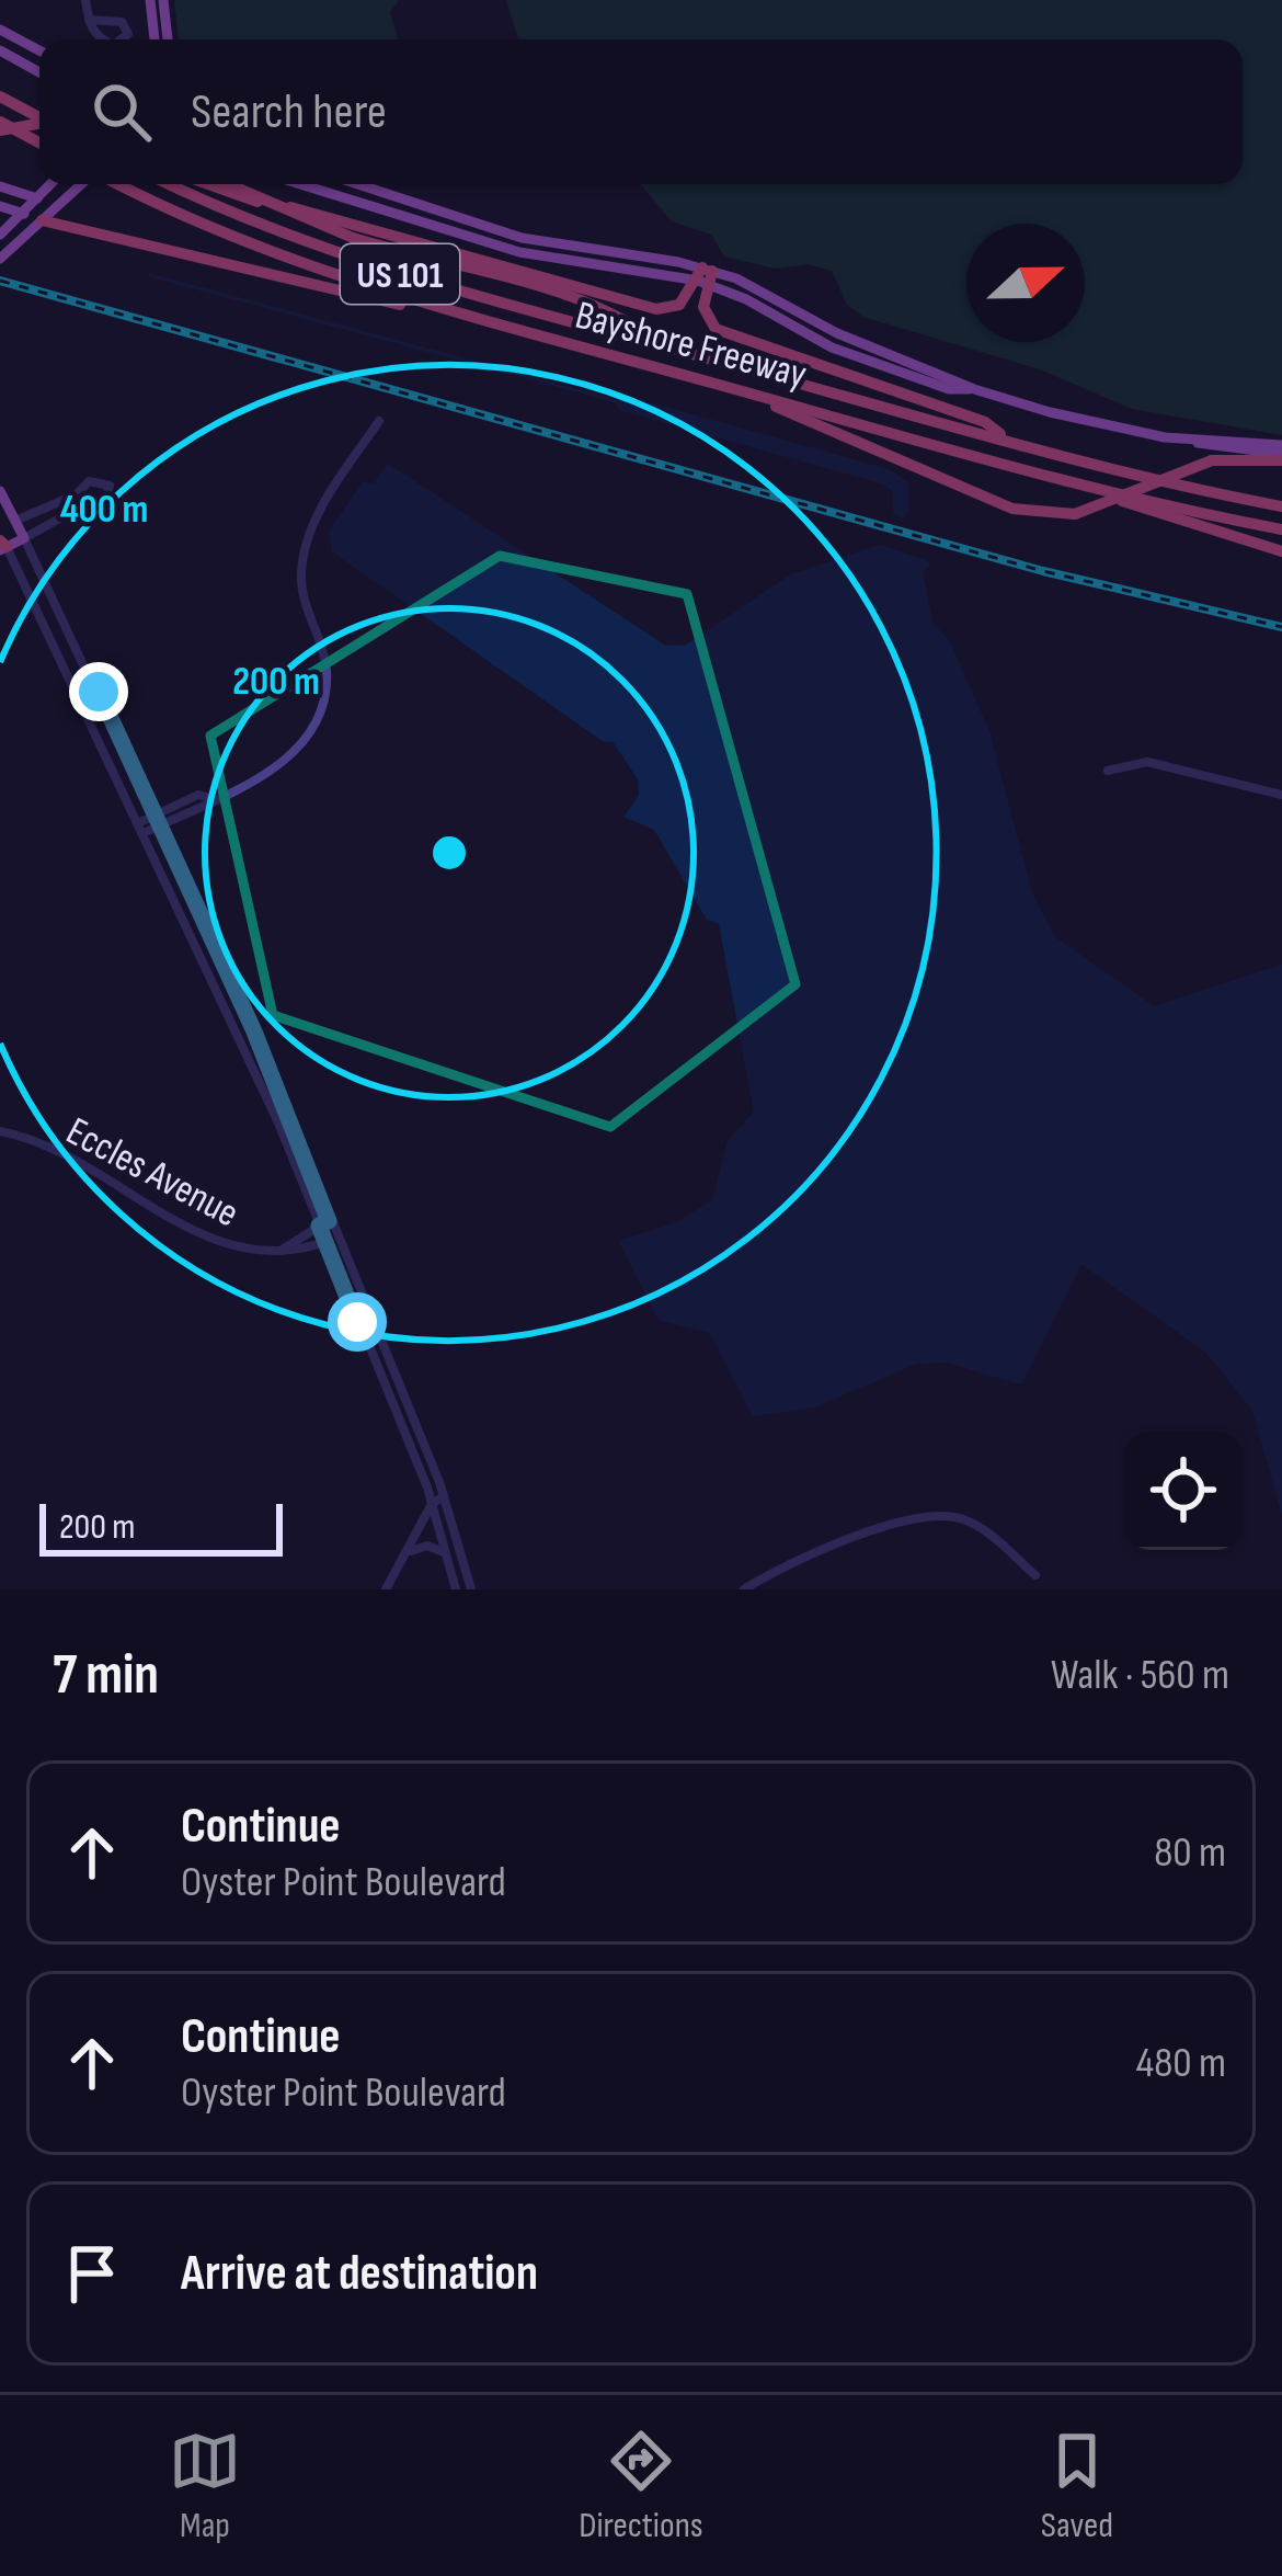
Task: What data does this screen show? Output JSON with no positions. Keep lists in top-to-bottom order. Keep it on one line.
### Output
{"streets":{"highway":["US 101","Bayshore Freeway"],"street":["Eccles Avenue"]},"scale_bar":"200 m","north":"right","page":{"search":"Search here","scale":"200 m","heading":["7 min","Walk · 560 m"],"list":[["Continue","Oyster Point Boulevard","80 m"],["Continue","Oyster Point Boulevard","480 m"],"Arrive at destination"],"nav":["Map","Directions","Saved"]},"rings":["400 m","200 m"]}
